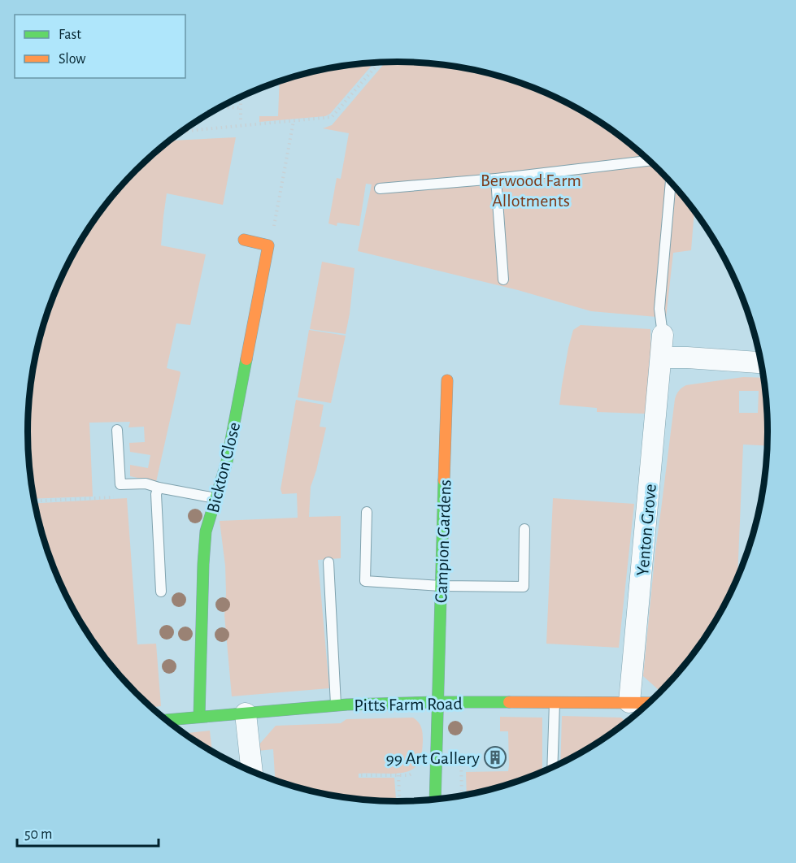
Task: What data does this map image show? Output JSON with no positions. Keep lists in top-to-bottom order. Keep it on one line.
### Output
{"streets":{"street":["Bickton Close","Yenton Grove","Campion Gardens","Pitts Farm Road"]},"crossings":[["Bickton Close","Pitts Farm Road"],["Yenton Grove","Pitts Farm Road"],["Campion Gardens","Pitts Farm Road"]],"parks":["Berwood Farm Allotments"],"places":{"building":["99 Art Gallery"]},"legend":["Fast","Slow"],"scale_bar":"50 m"}
